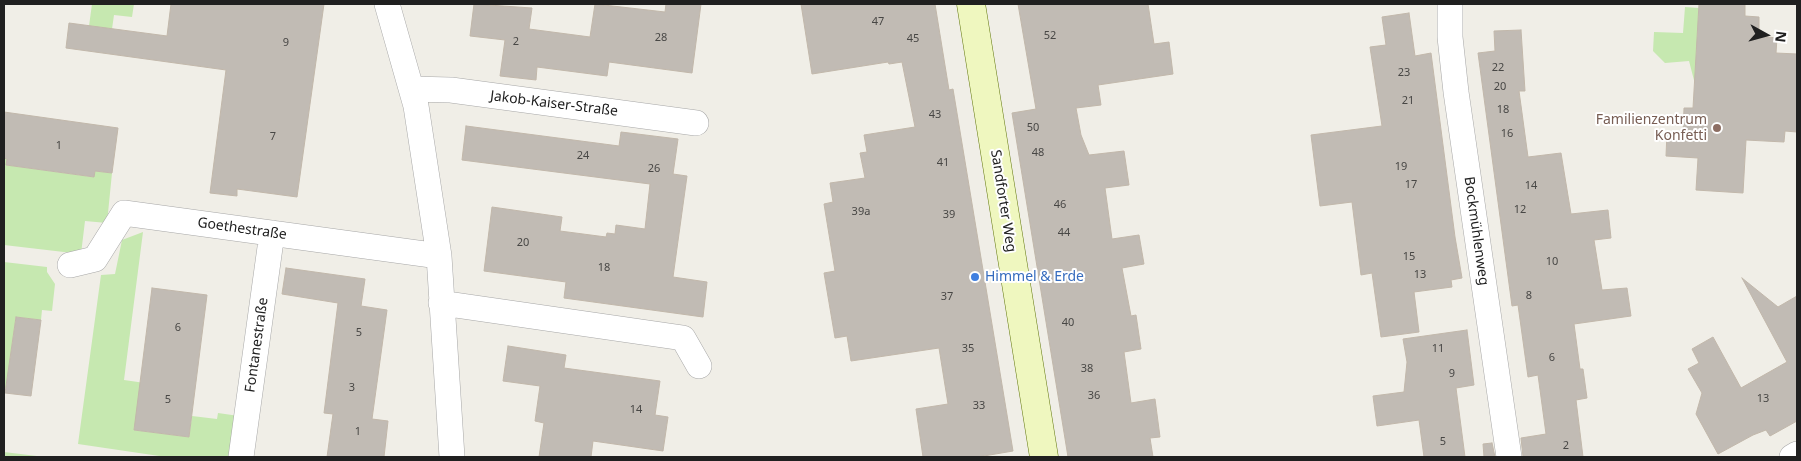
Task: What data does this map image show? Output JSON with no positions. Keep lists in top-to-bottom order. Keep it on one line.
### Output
{"streets":{"street":["Jakob-Kaiser-Straße","Sandforter Weg","Goethestraße","Bockmühlenweg","Fontanestraße"]},"crossings":[["Goethestraße","Fontanestraße"]],"places":["Familienzentrum Konfetti","Himmel & Erde"],"house_numbers":["47","52","28","45","2","9","22","23","20","21","18","43","50","16","7","1","48","24","41","19","26","17","14","46","12","39a","39","44","20","15","10","18","13","8","37","40","6","5","35","11","6","38","9","3","36","13","5","33","14","1","5","2"],"north":"right"}
